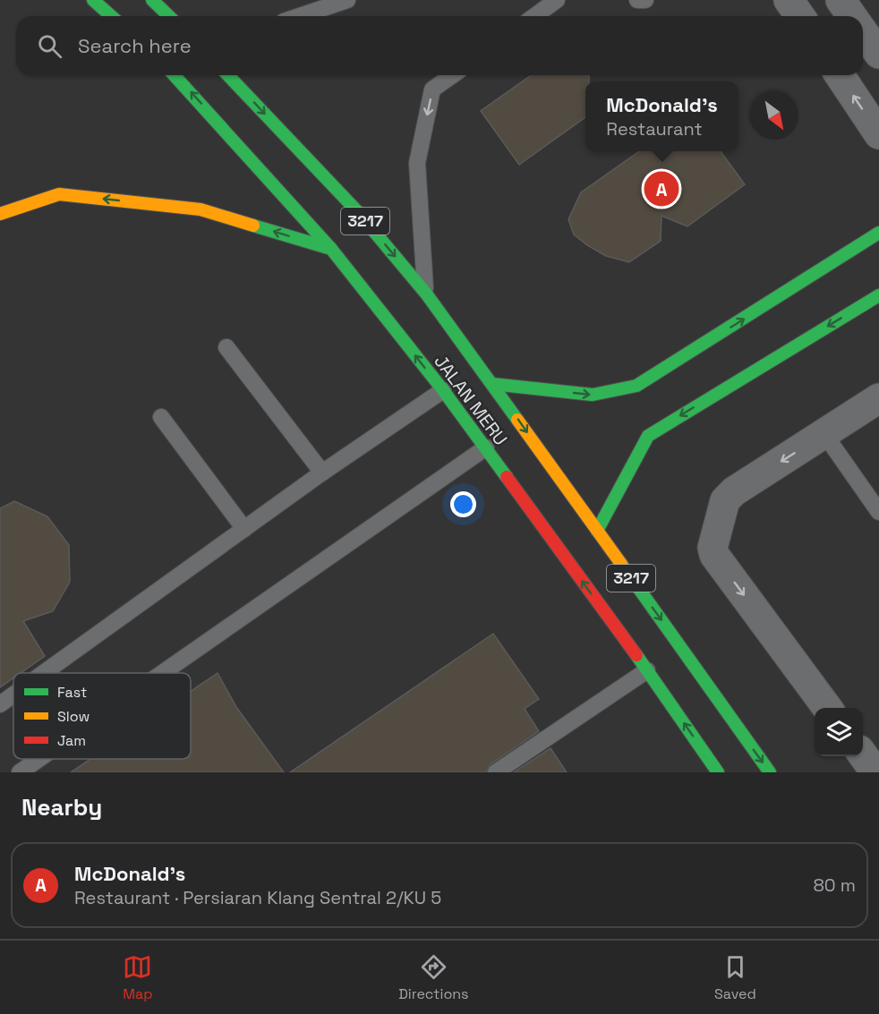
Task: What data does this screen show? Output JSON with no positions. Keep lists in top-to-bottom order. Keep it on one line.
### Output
{"streets":{"main road":["3217","JALAN MERU"]},"legend":["Fast","Slow","Jam"],"north":"bottom right","page":{"search":"Search here","popup":["McDonald's","Restaurant"],"pins":"A","heading":"Nearby","list":[{"mark":"A","name":"McDonald's","note":"Restaurant · Persiaran Klang Sentral 2/KU 5","value":"80 m"}],"nav":["Map","Directions","Saved"]}}
